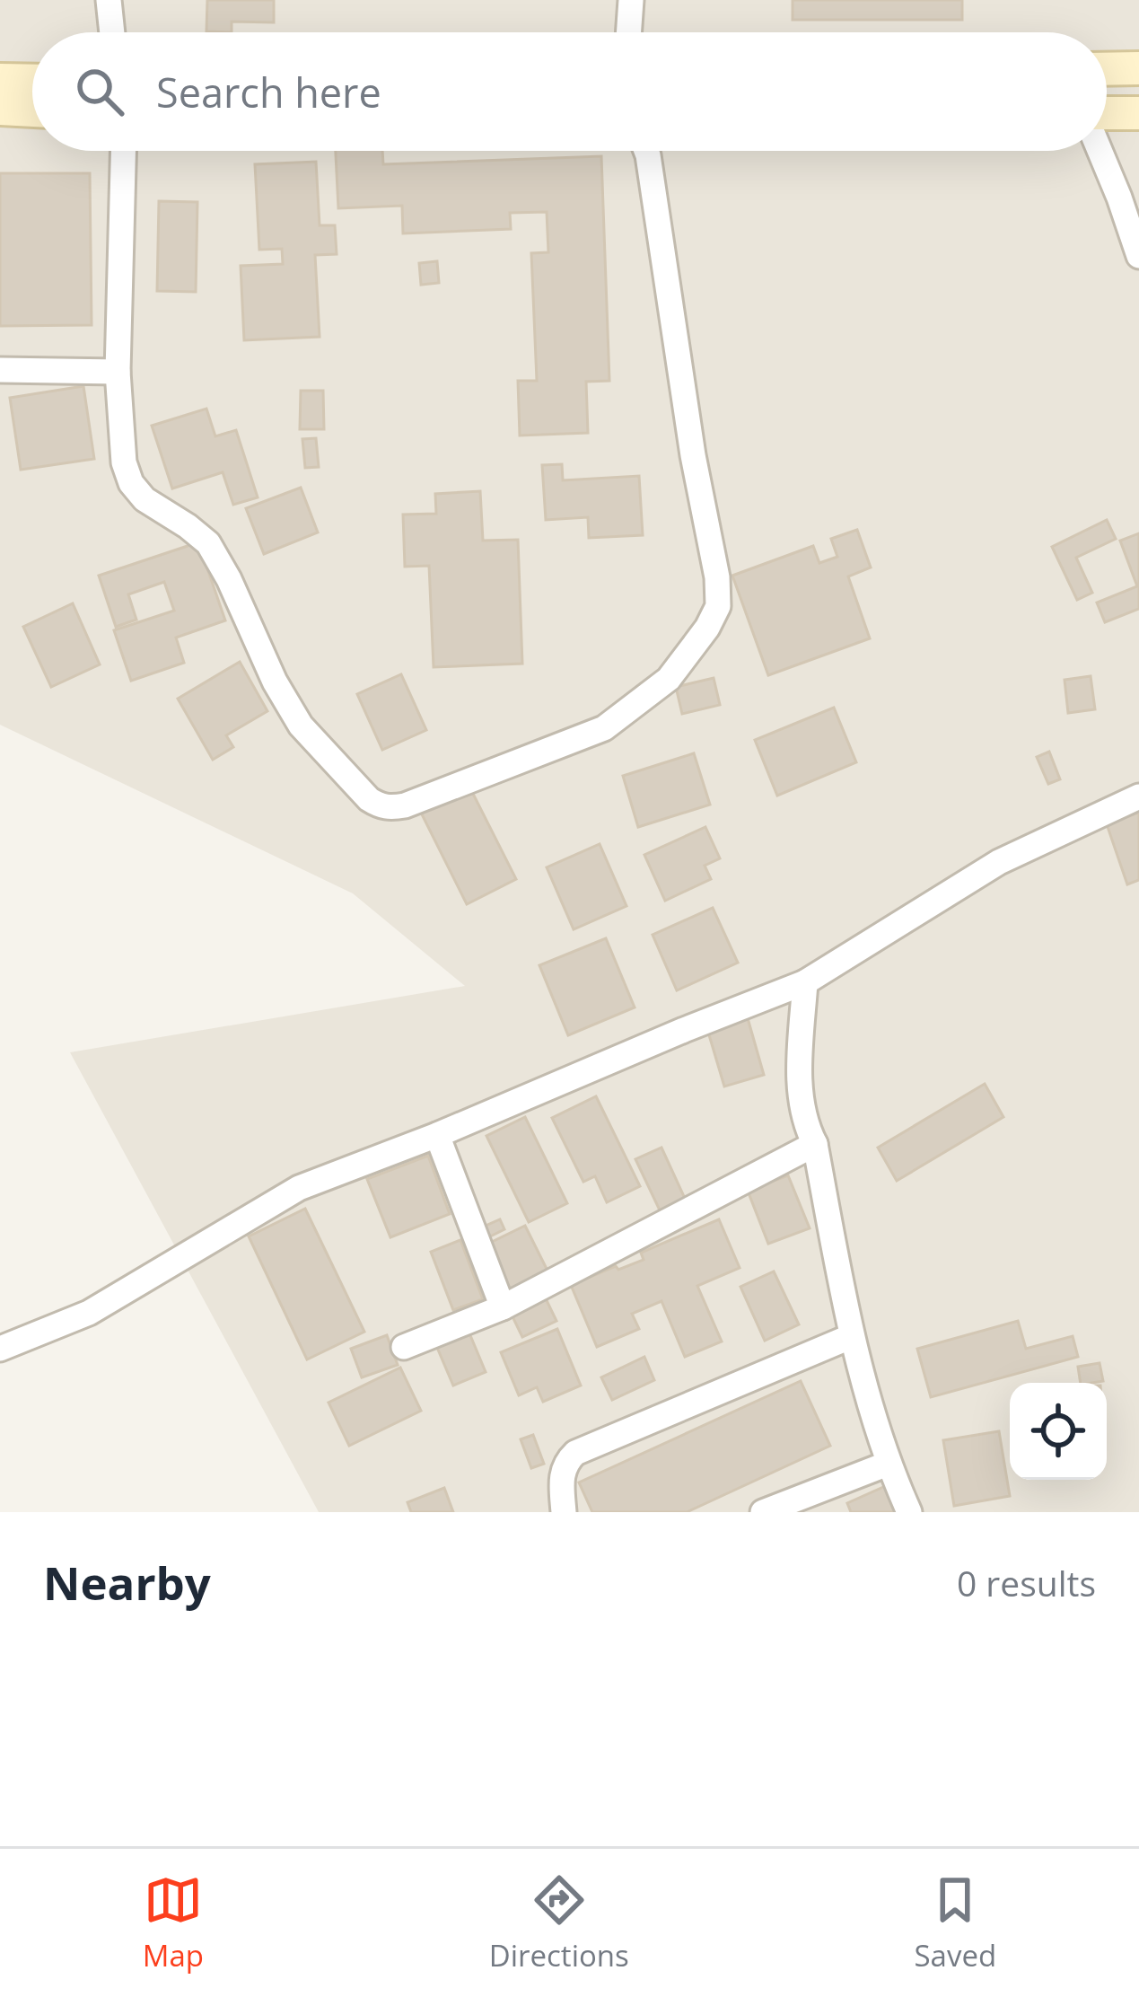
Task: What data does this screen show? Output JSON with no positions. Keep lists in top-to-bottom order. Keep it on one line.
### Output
{"page":{"search":"Search here","heading":["Nearby","0 results"],"nav":["Map","Directions","Saved"]}}
